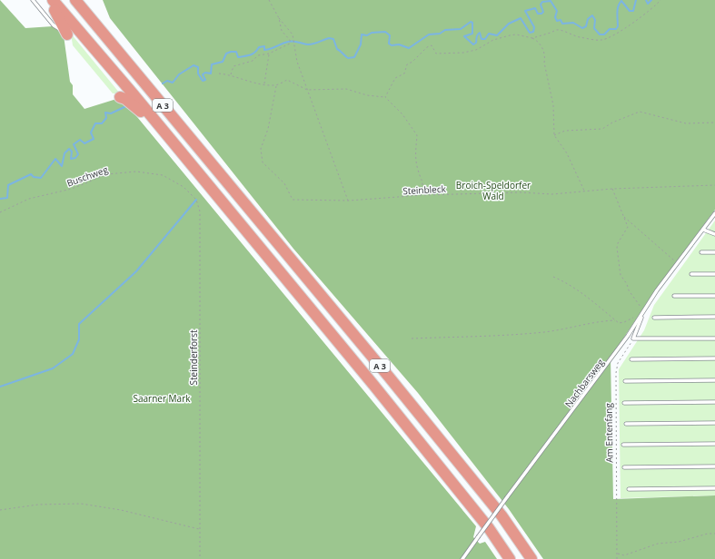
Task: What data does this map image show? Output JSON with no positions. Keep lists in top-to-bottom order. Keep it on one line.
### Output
{"streets":{"highway":["A 3"],"lane":["Nachbarsweg"],"path":["Buschweg","Steinbleck","Steinderforst","Am Entenfang"]},"crossings":[["Buschweg","Steinderforst"]],"parks":["Broich-Speldorfer Wald","Saarner Mark"]}
